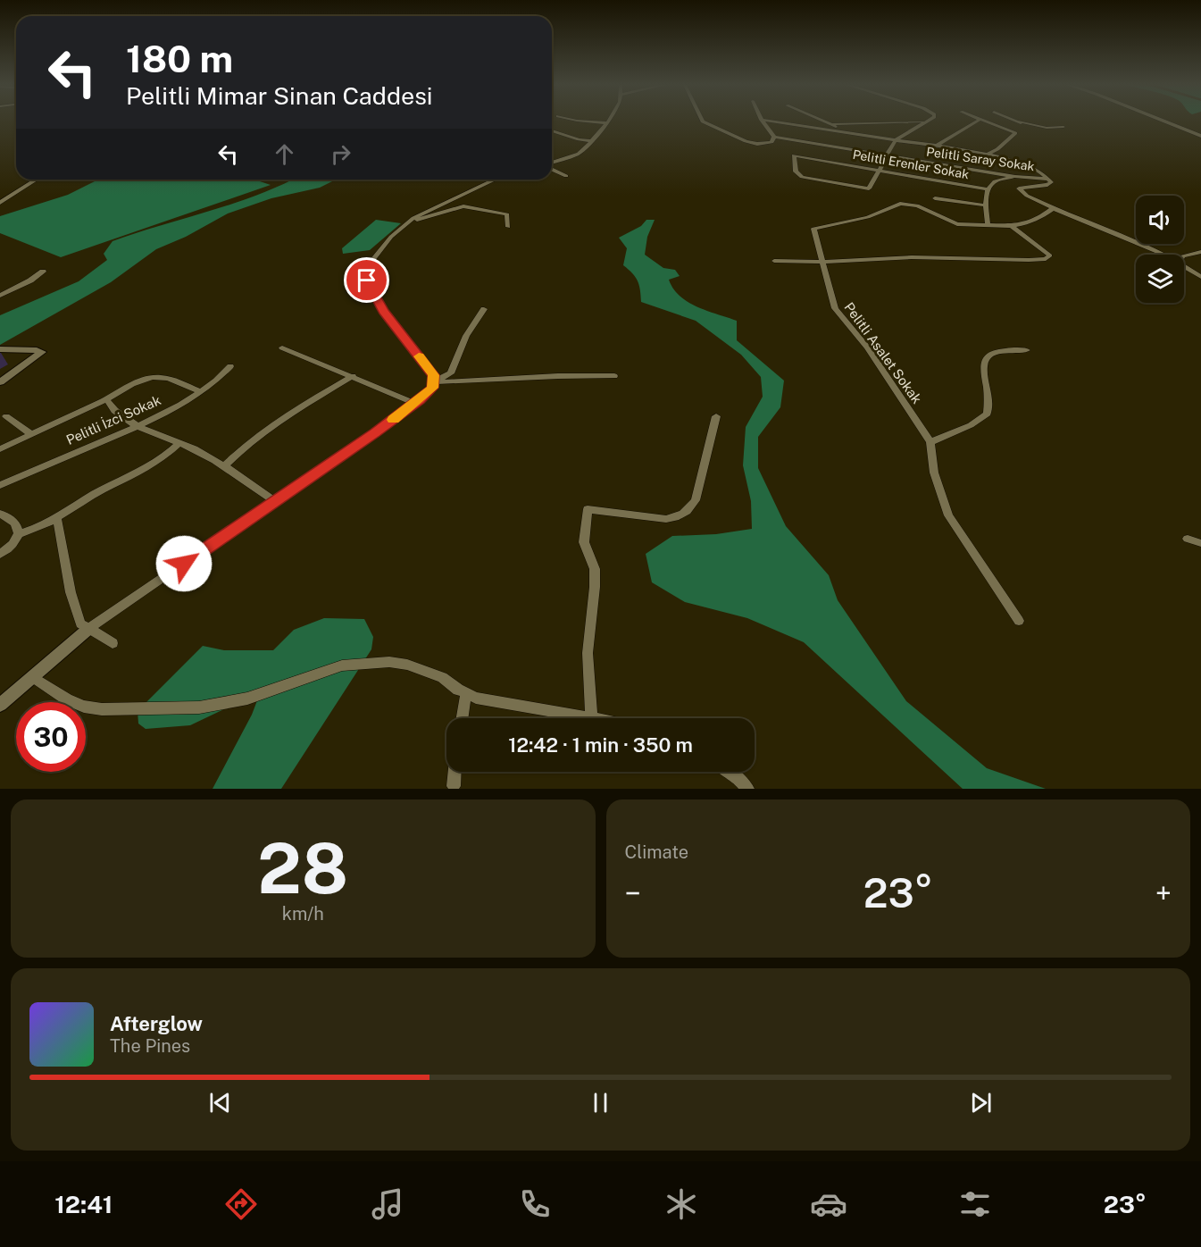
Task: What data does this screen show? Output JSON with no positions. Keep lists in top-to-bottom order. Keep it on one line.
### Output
{"streets":{"street":["Pelitli Saray Sokak","Pelitli Erenler Sokak","Pelitli Asalet Sokak","Pelitli İzci Sokak"]},"page":{"turn":["180 m","Pelitli Mimar Sinan Caddesi"],"limit":"30","trip":"12:42 · 1 min · 350 m","tile":[["28","km/h"],"Climate"],"heat":["−","23°","+"],"song":["Afterglow","The Pines"],"tabs":["12:41","23°"]}}
